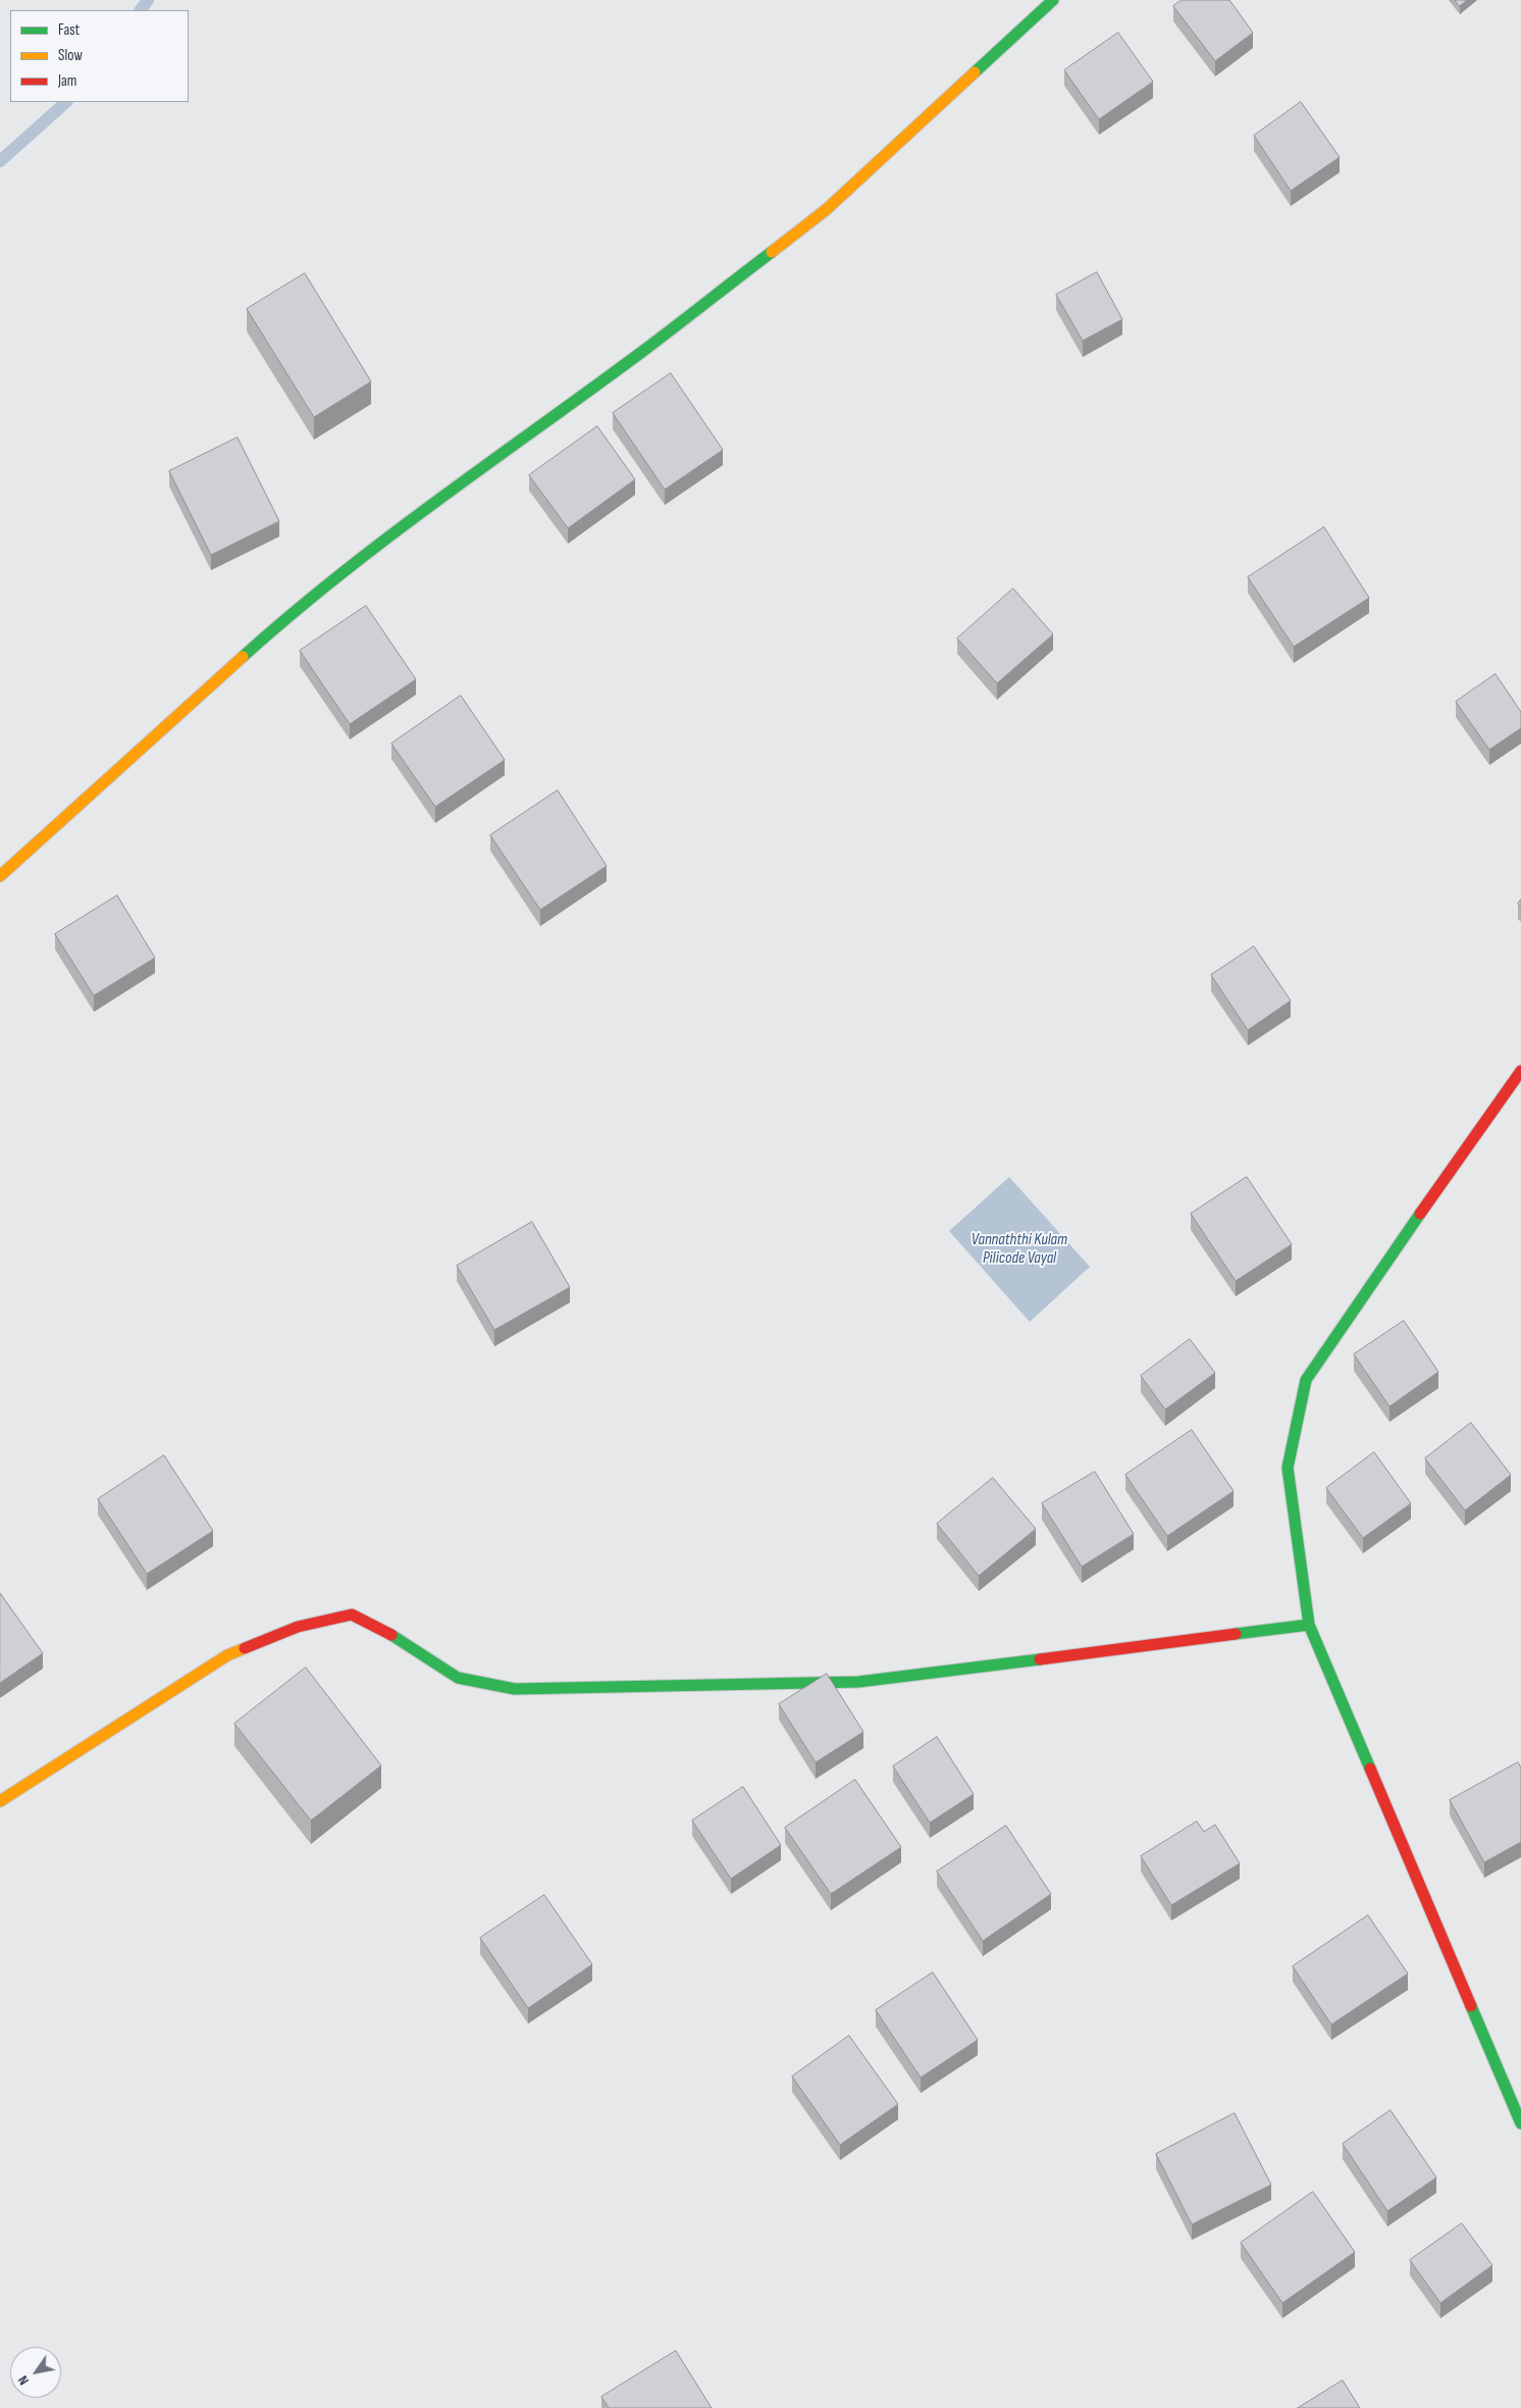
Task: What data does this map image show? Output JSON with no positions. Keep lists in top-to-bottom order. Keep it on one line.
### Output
{"water":["Vannaththi Kulam Pilicode Vayal"],"legend":["Fast","Slow","Jam"],"north":"bottom left"}
